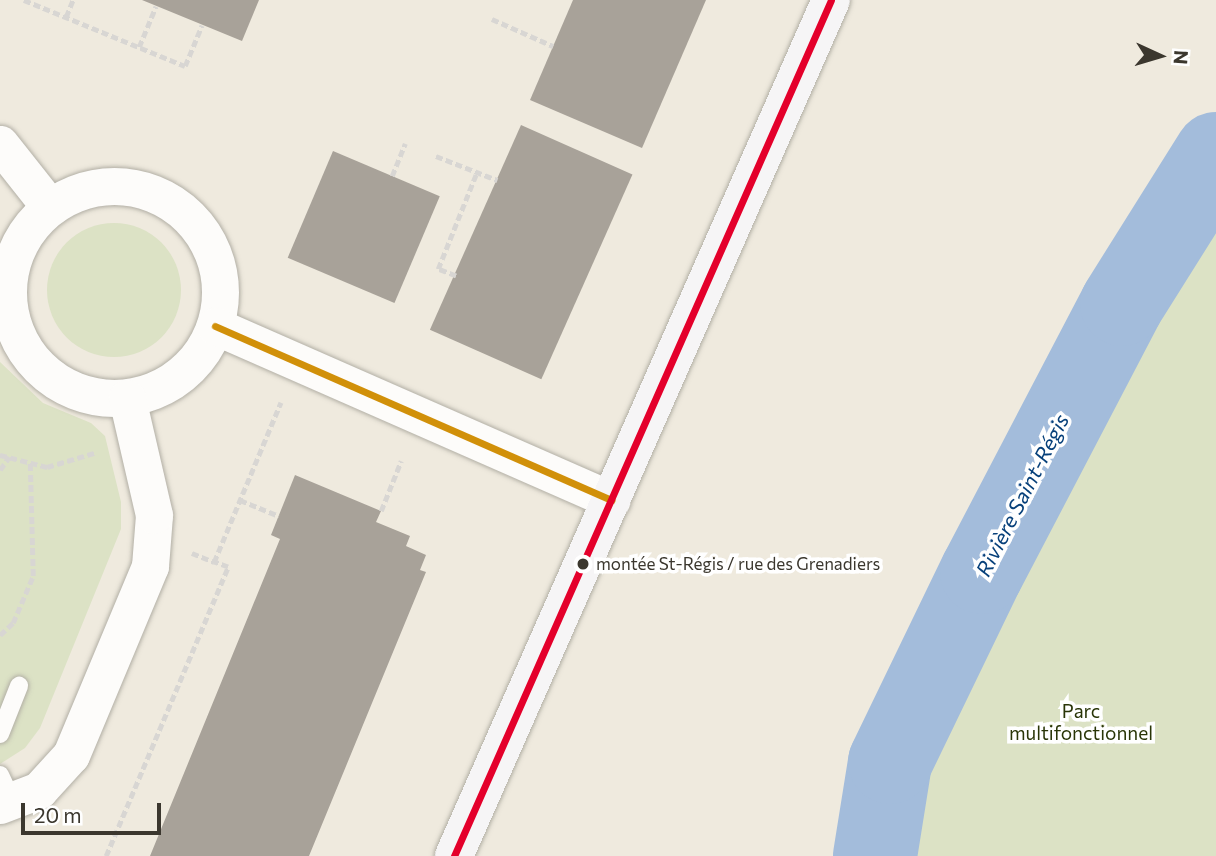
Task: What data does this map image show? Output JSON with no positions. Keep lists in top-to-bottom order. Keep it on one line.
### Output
{"water":["Rivière Saint-Régis"],"parks":["Parc multifonctionnel"],"places":["montée St-Régis / rue des Grenadiers"],"scale_bar":"20 m","north":"right"}
